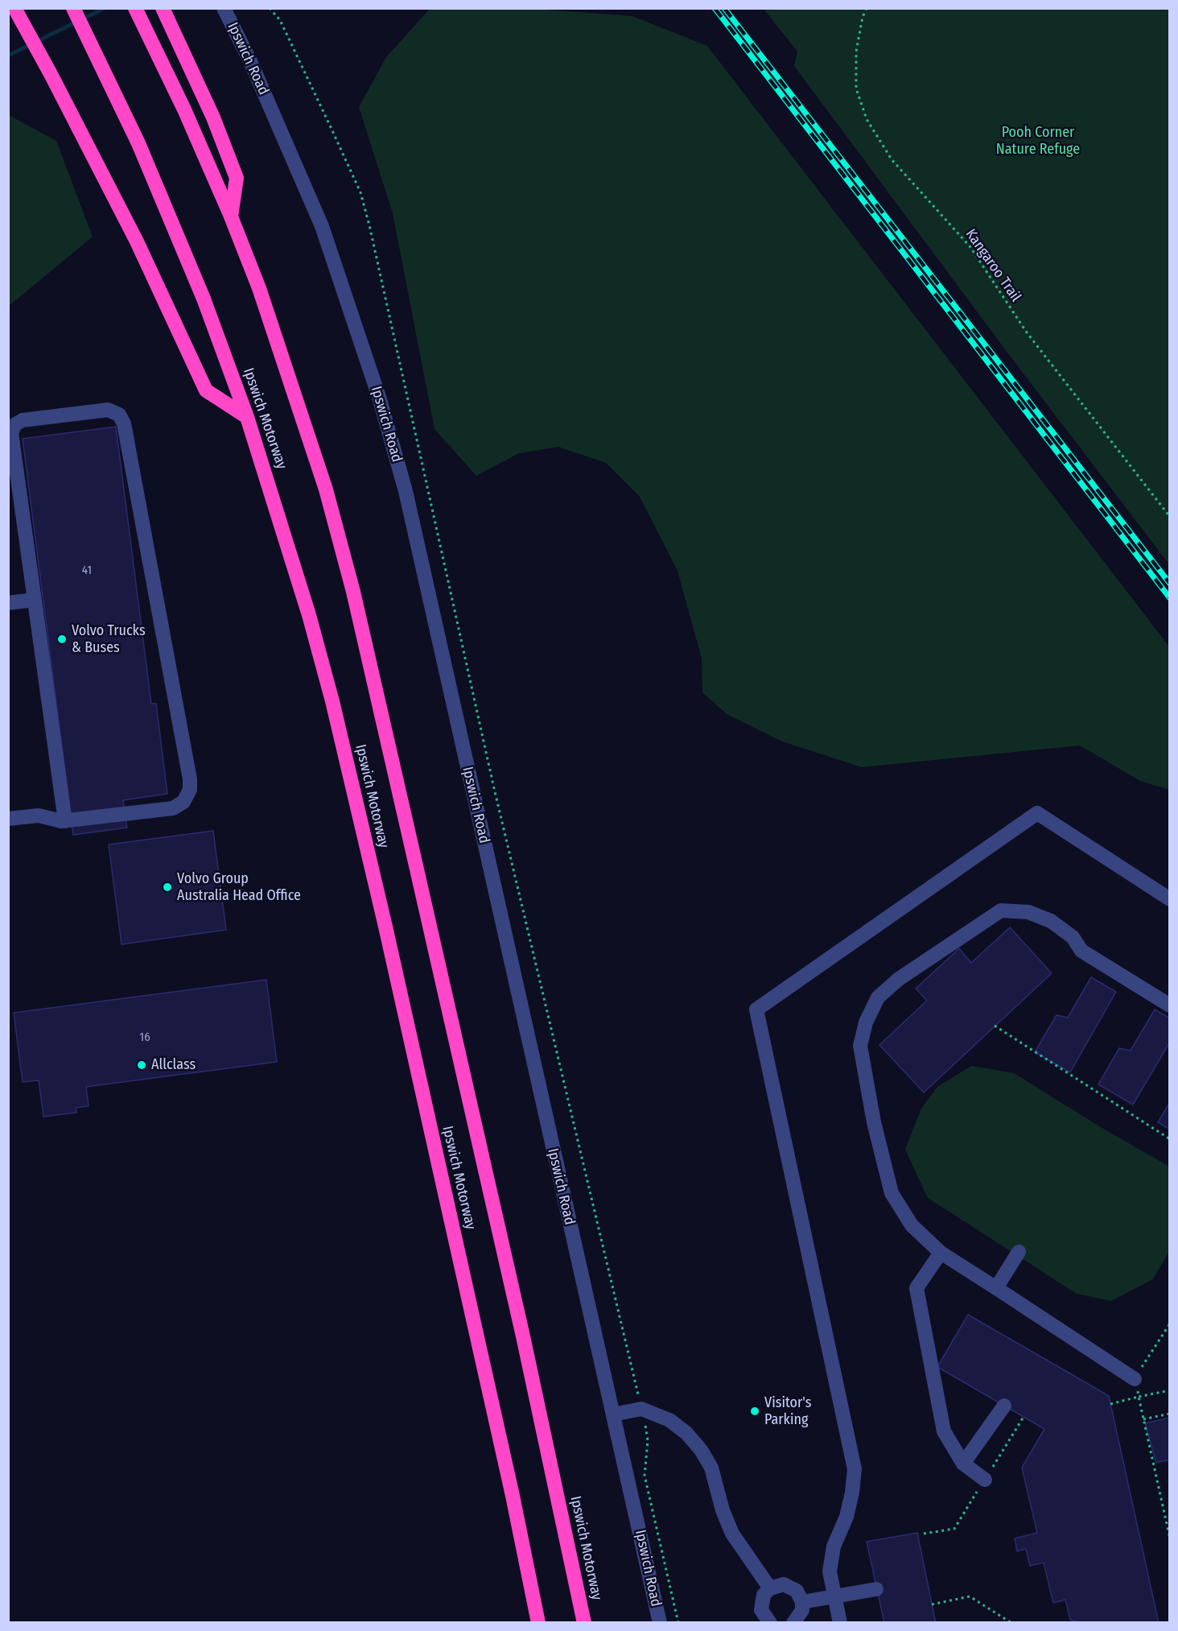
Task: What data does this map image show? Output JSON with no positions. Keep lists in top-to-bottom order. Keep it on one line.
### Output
{"streets":{"highway":["Ipswich Motorway"],"street":["Ipswich Road"],"path":["Kangaroo Trail"]},"parks":["Pooh Corner Nature Refuge"],"places":["Volvo Trucks & Buses","Volvo Group Australia Head Office","Allclass","Visitor's Parking"],"house_numbers":["41","16"]}
